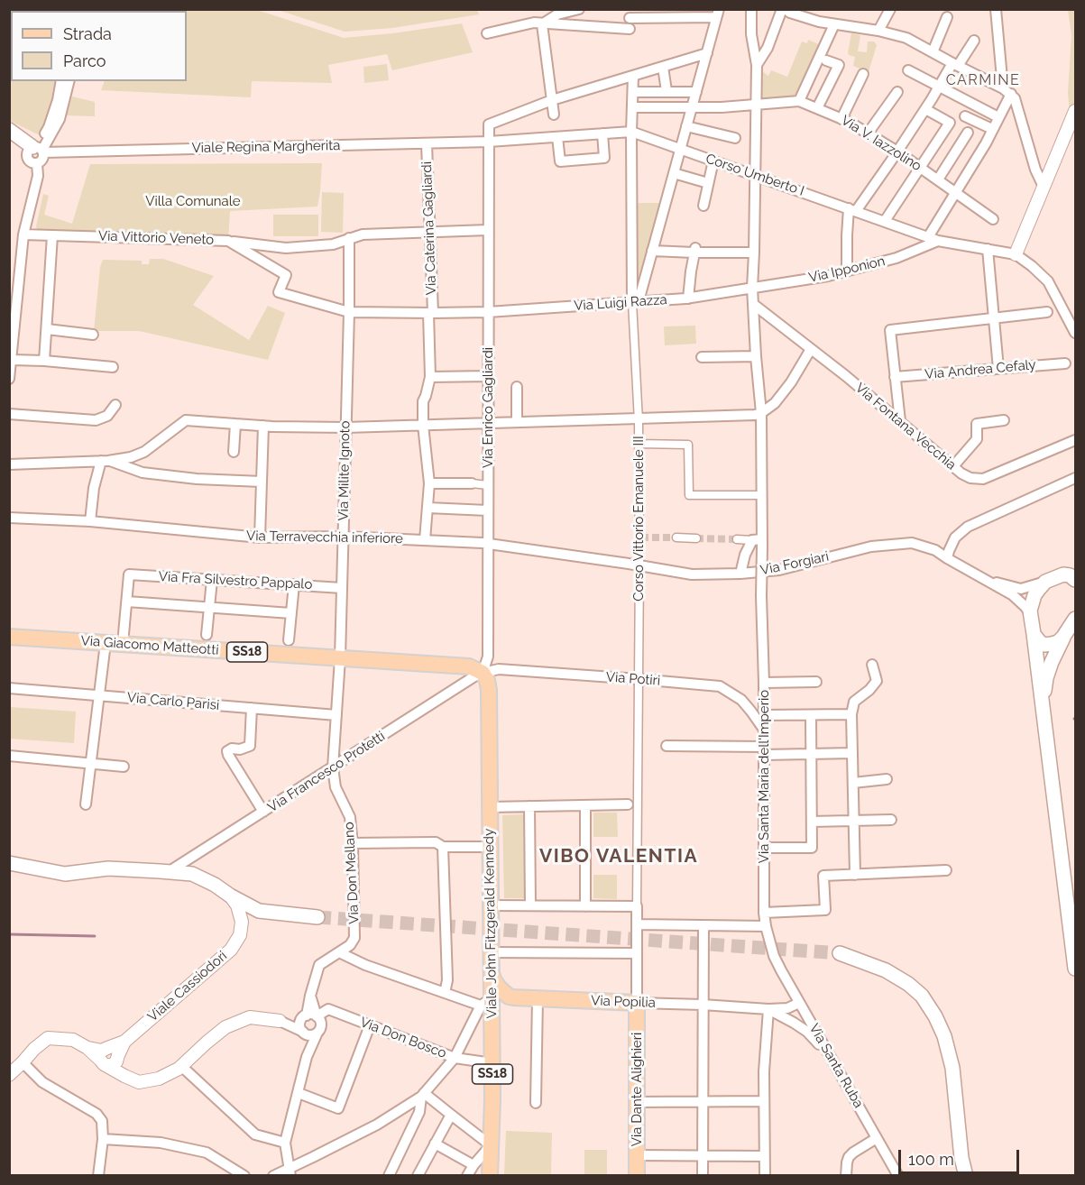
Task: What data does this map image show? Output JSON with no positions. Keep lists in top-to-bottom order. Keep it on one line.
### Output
{"streets":{"main road":["Via Giacomo Matteotti","SS18","Viale John Fitzgerald Kennedy","Via Popilia","Via Dante Alighieri"],"street":["Via V. Iazzolino","Viale Regina Margherita","Corso Umberto I","Via Caterina Gagliardi","Via Vittorio Veneto","Via Ipponion","Via Luigi Razza","Via Andrea Cefaly","Via Enrico Gagliardi","Via Fontana Vecchia","Via Milite Ignoto","Corso Vittorio Emanuele III","Via Terravecchia inferiore","Via Forgiari","Via Fra Silvestro Pappalo","Via Potiri","Via Carlo Parisi","Via Francesco Protetti","Via Santa Maria dell'Imperio","Via Don Mellano","Viale Cassiodori","Via Don Bosco","Via Santa Ruba"]},"crossings":[["Via V. Iazzolino","Corso Vittorio Emanuele III"],["Via V. Iazzolino","Via Santa Maria dell'Imperio"],["Viale Regina Margherita","Corso Umberto I"],["Viale Regina Margherita","Via Caterina Gagliardi"],["Viale Regina Margherita","Via Enrico Gagliardi"],["Corso Umberto I","Via Ipponion"],["Corso Umberto I","Via Enrico Gagliardi"],["Corso Umberto I","Corso Vittorio Emanuele III"],["Corso Umberto I","Via Santa Maria dell'Imperio"],["Via Caterina Gagliardi","Via Luigi Razza"],["Via Caterina Gagliardi","Via Terravecchia inferiore"],["Via Vittorio Veneto","Via Luigi Razza"],["Via Vittorio Veneto","Via Milite Ignoto"],["Via Ipponion","Via Luigi Razza"],["Via Ipponion","Via Santa Maria dell'Imperio"],["Via Luigi Razza","Via Enrico Gagliardi"],["Via Luigi Razza","Via Milite Ignoto"],["Via Luigi Razza","Corso Vittorio Emanuele III"],["Via Luigi Razza","Via Santa Maria dell'Imperio"],["Via Enrico Gagliardi","Via Terravecchia inferiore"],["Via Enrico Gagliardi","Via Giacomo Matteotti"],["Via Enrico Gagliardi","Via Potiri"],["Via Enrico Gagliardi","Via Francesco Protetti"],["Via Enrico Gagliardi","Viale John Fitzgerald Kennedy"],["Via Fontana Vecchia","Via Santa Maria dell'Imperio"],["Via Milite Ignoto","Via Terravecchia inferiore"],["Via Milite Ignoto","Via Fra Silvestro Pappalo"],["Via Milite Ignoto","Via Giacomo Matteotti"],["Via Milite Ignoto","Via Carlo Parisi"],["Via Milite Ignoto","Via Francesco Protetti"],["Via Milite Ignoto","Via Don Mellano"],["Corso Vittorio Emanuele III","Via Terravecchia inferiore"],["Corso Vittorio Emanuele III","Via Forgiari"],["Corso Vittorio Emanuele III","Via Potiri"],["Corso Vittorio Emanuele III","Via Dante Alighieri"],["Via Terravecchia inferiore","Via Forgiari"],["Via Giacomo Matteotti","Via Potiri"],["Via Giacomo Matteotti","Via Francesco Protetti"],["Via Giacomo Matteotti","Viale John Fitzgerald Kennedy"],["Via Potiri","Via Francesco Protetti"],["Via Potiri","Via Santa Maria dell'Imperio"],["Via Potiri","Viale John Fitzgerald Kennedy"],["Via Francesco Protetti","Via Don Mellano"],["Via Francesco Protetti","Viale John Fitzgerald Kennedy"],["Via Santa Maria dell'Imperio","Via Santa Ruba"],["Via Don Mellano","Via Don Bosco"],["Viale John Fitzgerald Kennedy","Via Don Bosco"],["Via Popilia","Via Dante Alighieri"]],"districts":["CARMINE","VIBO VALENTIA"],"parks":["Villa Comunale"],"legend":["Strada","Parco"],"scale_bar":"100 m"}
